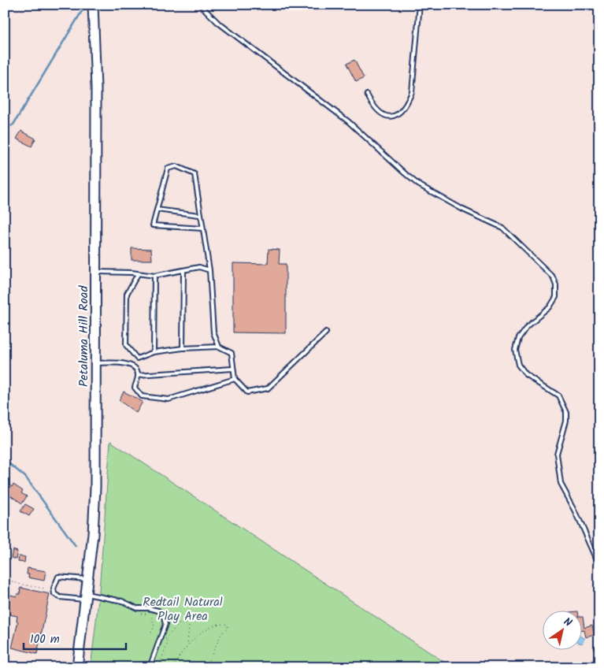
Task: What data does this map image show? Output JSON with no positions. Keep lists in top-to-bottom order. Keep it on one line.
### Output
{"streets":{"main road":["Petaluma Hill Road"]},"parks":["Redtail Natural Play Area"],"scale_bar":"100 m","north":"top right"}
